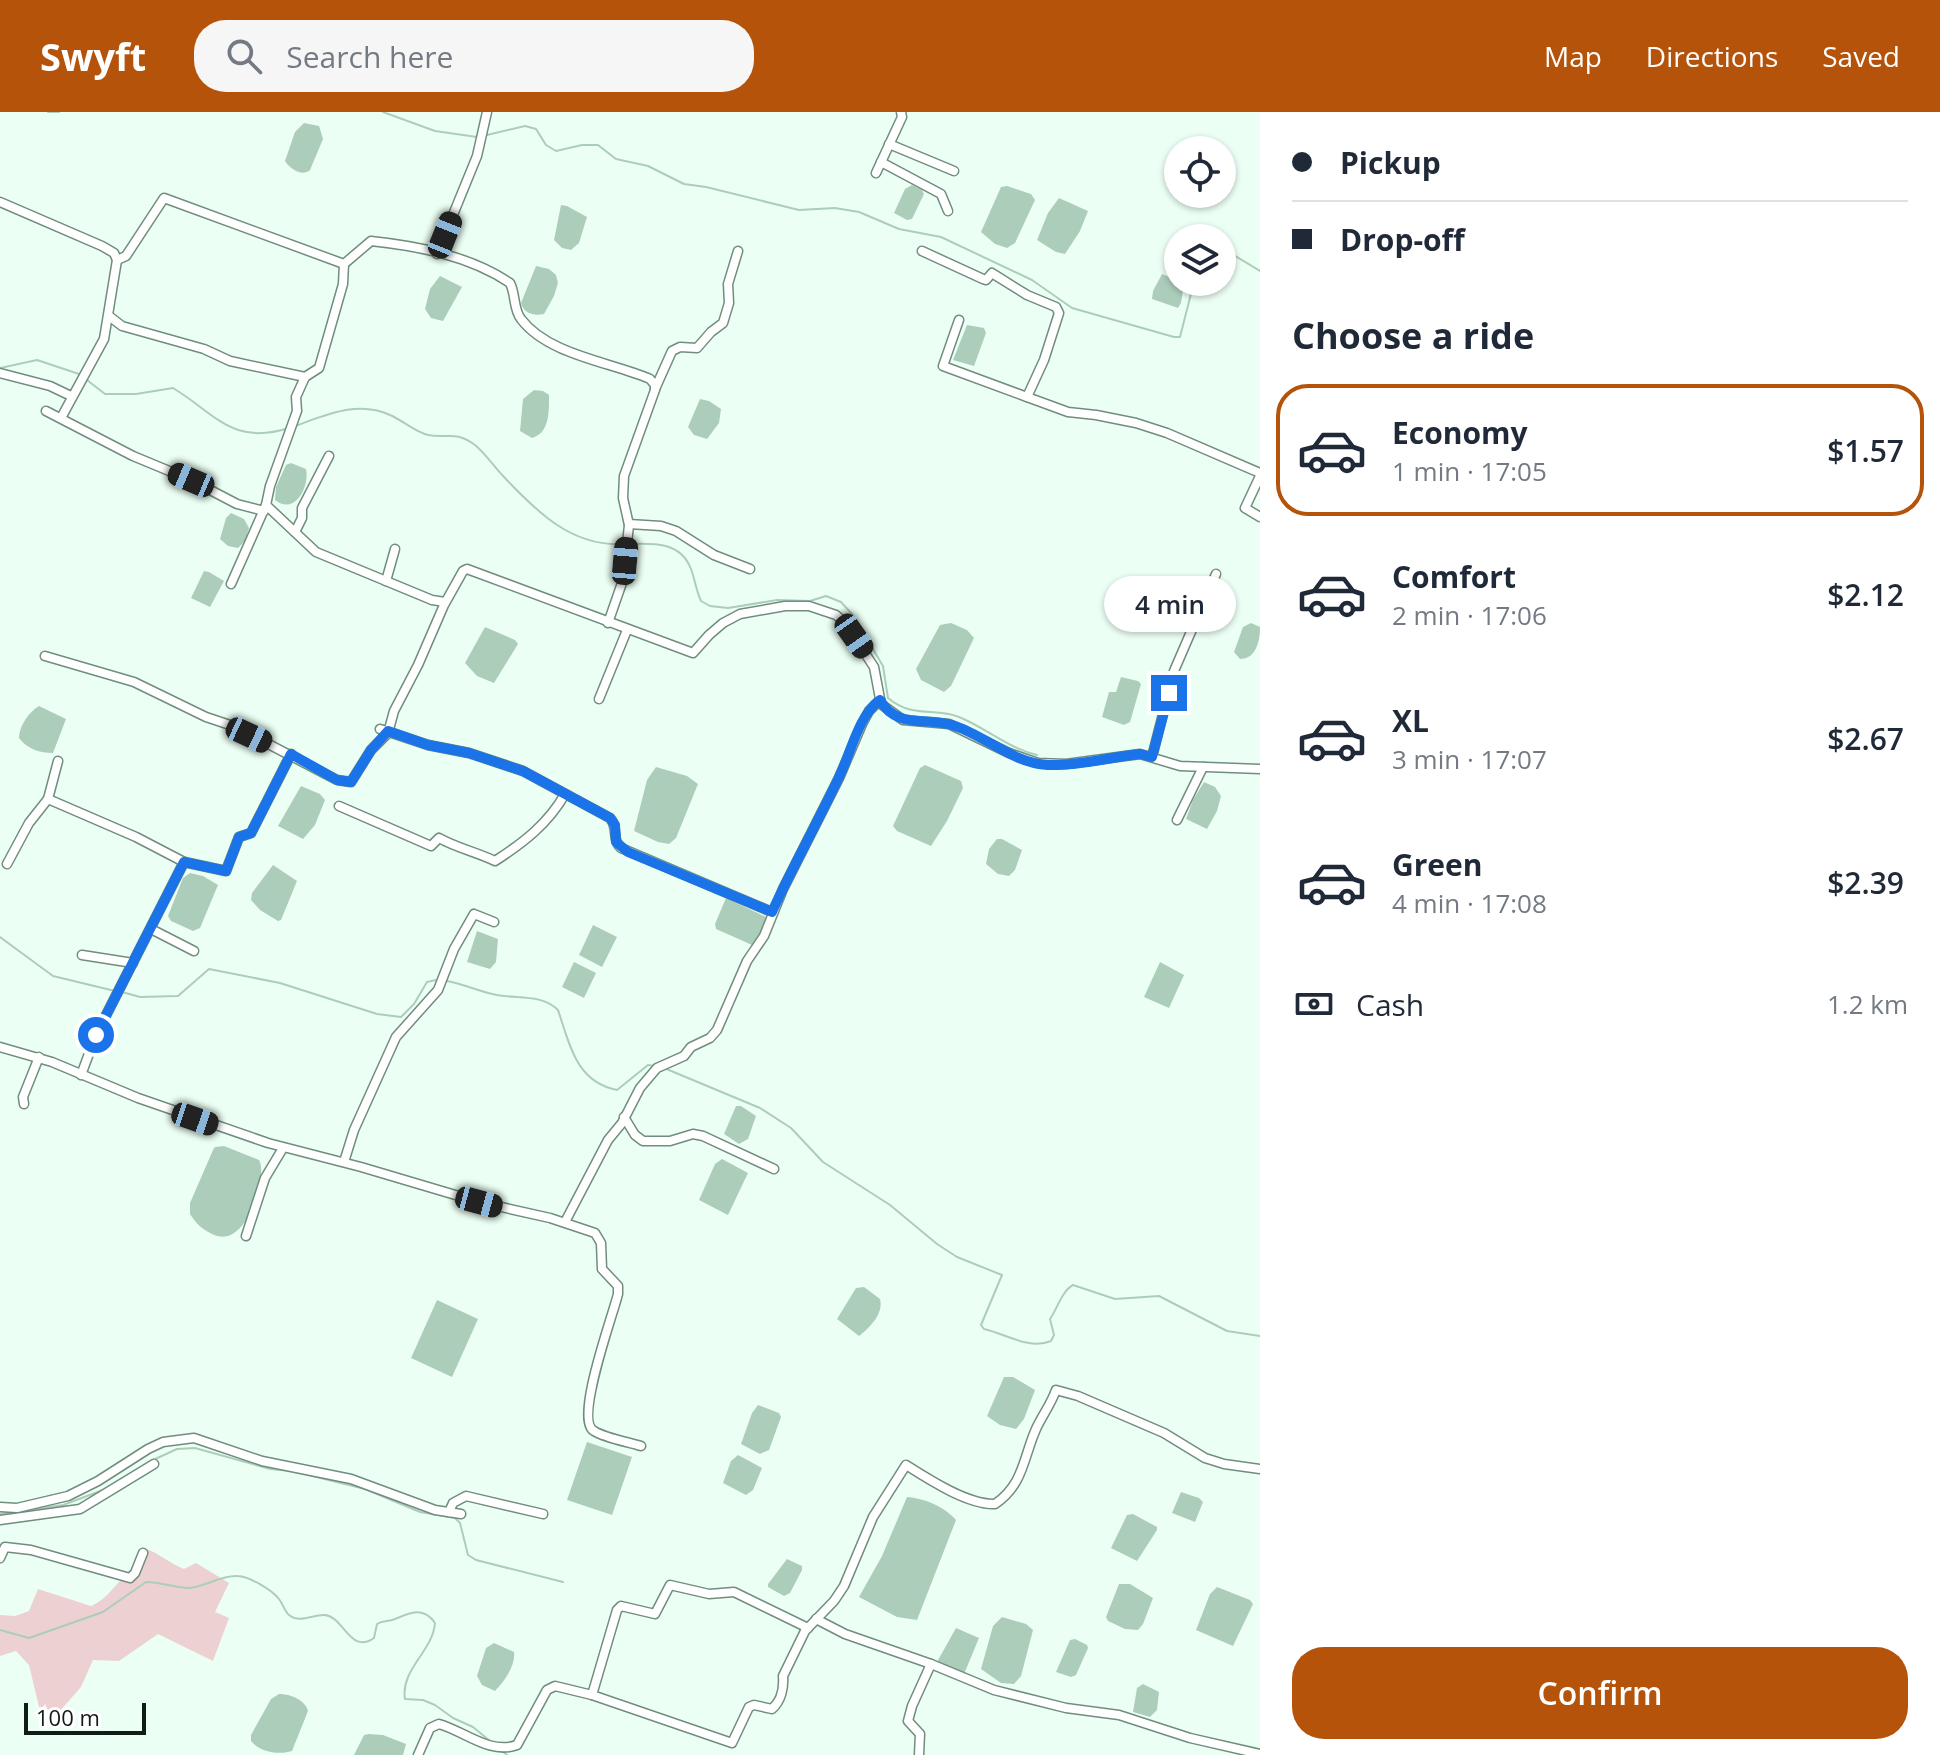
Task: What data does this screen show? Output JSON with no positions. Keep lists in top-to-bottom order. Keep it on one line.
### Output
{"scale_bar":"100 m","page":{"header":"Swyft","search":"Search here","nav":["Map","Directions","Saved"],"banner":["Pickup","Drop-off"],"heading":"Choose a ride","list":[{"name":"Economy","note":"1 min · 17:05","value":"$1.57"},{"name":"Comfort","note":"2 min · 17:06","value":"$2.12"},{"name":"XL","note":"3 min · 17:07","value":"$2.67"},{"name":"Green","note":"4 min · 17:08","value":"$2.39"}],"bubble":"4 min","pay":["Cash","1.2 km"],"buttons":"Confirm","scale":"100 m"}}
